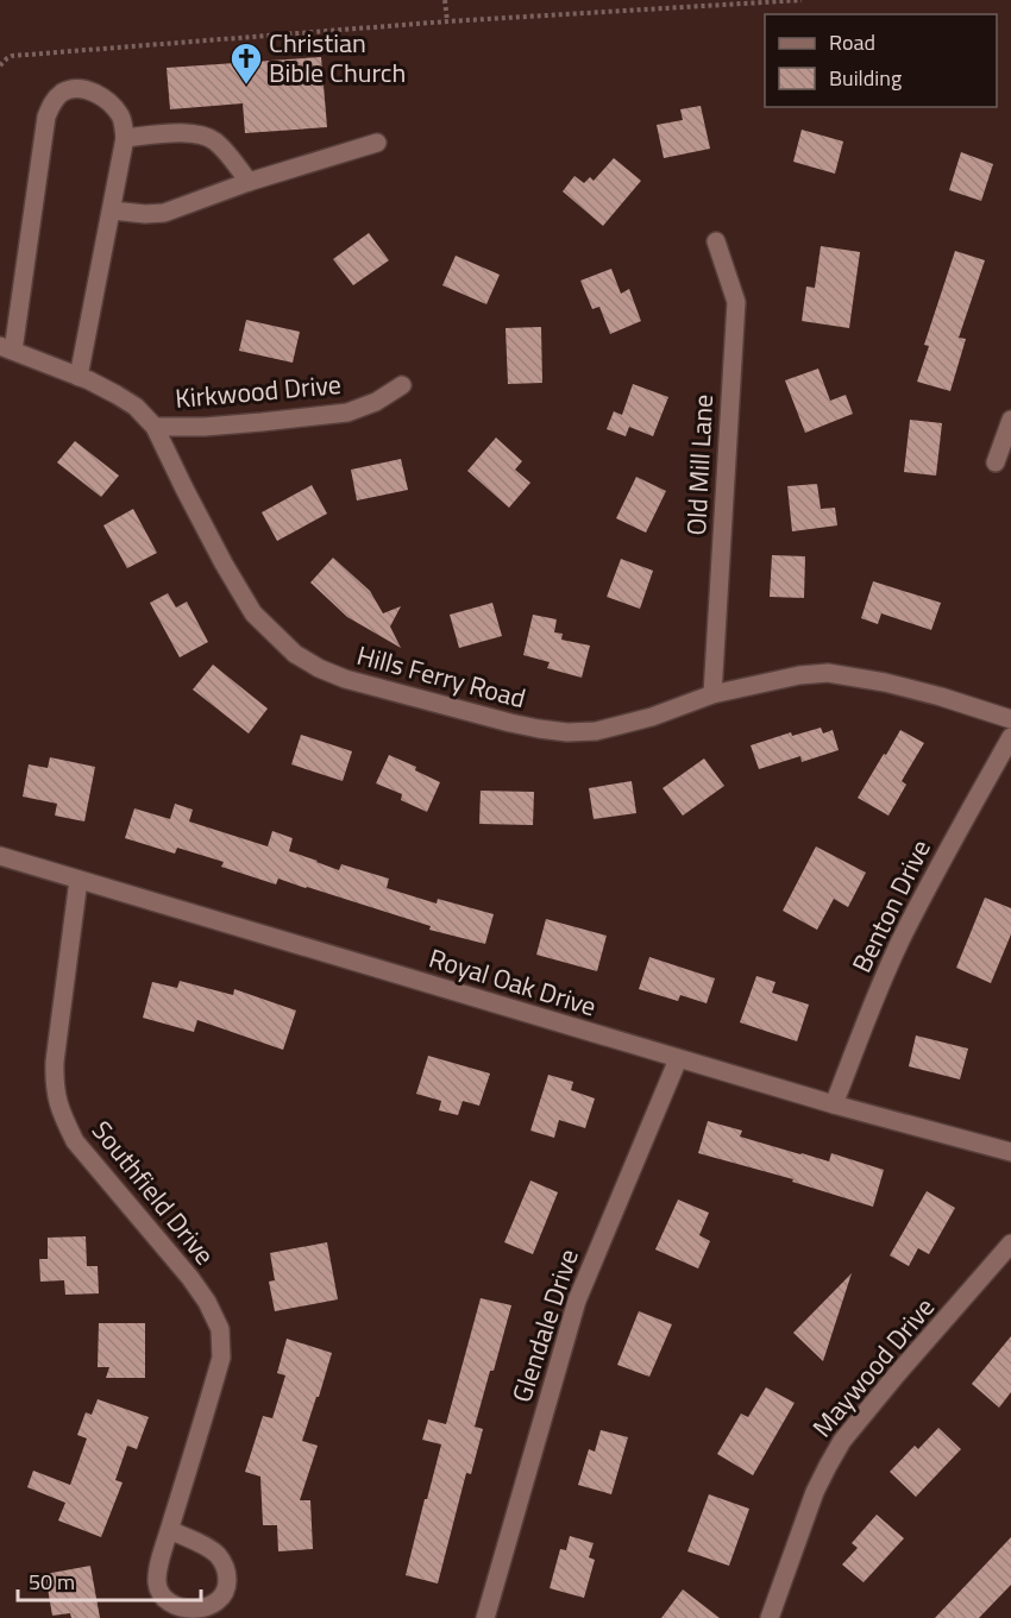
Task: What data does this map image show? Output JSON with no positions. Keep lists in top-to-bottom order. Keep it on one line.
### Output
{"streets":{"street":["Kirkwood Drive","Old Mill Lane","Hills Ferry Road","Benton Drive","Royal Oak Drive","Southfield Drive","Glendale Drive","Maywood Drive"]},"crossings":[["Kirkwood Drive","Hills Ferry Road"],["Old Mill Lane","Hills Ferry Road"],["Benton Drive","Royal Oak Drive"],["Royal Oak Drive","Southfield Drive"],["Royal Oak Drive","Glendale Drive"]],"places":{"church":["Christian Bible Church"]},"legend":["Road","Building"],"scale_bar":"50 m"}
